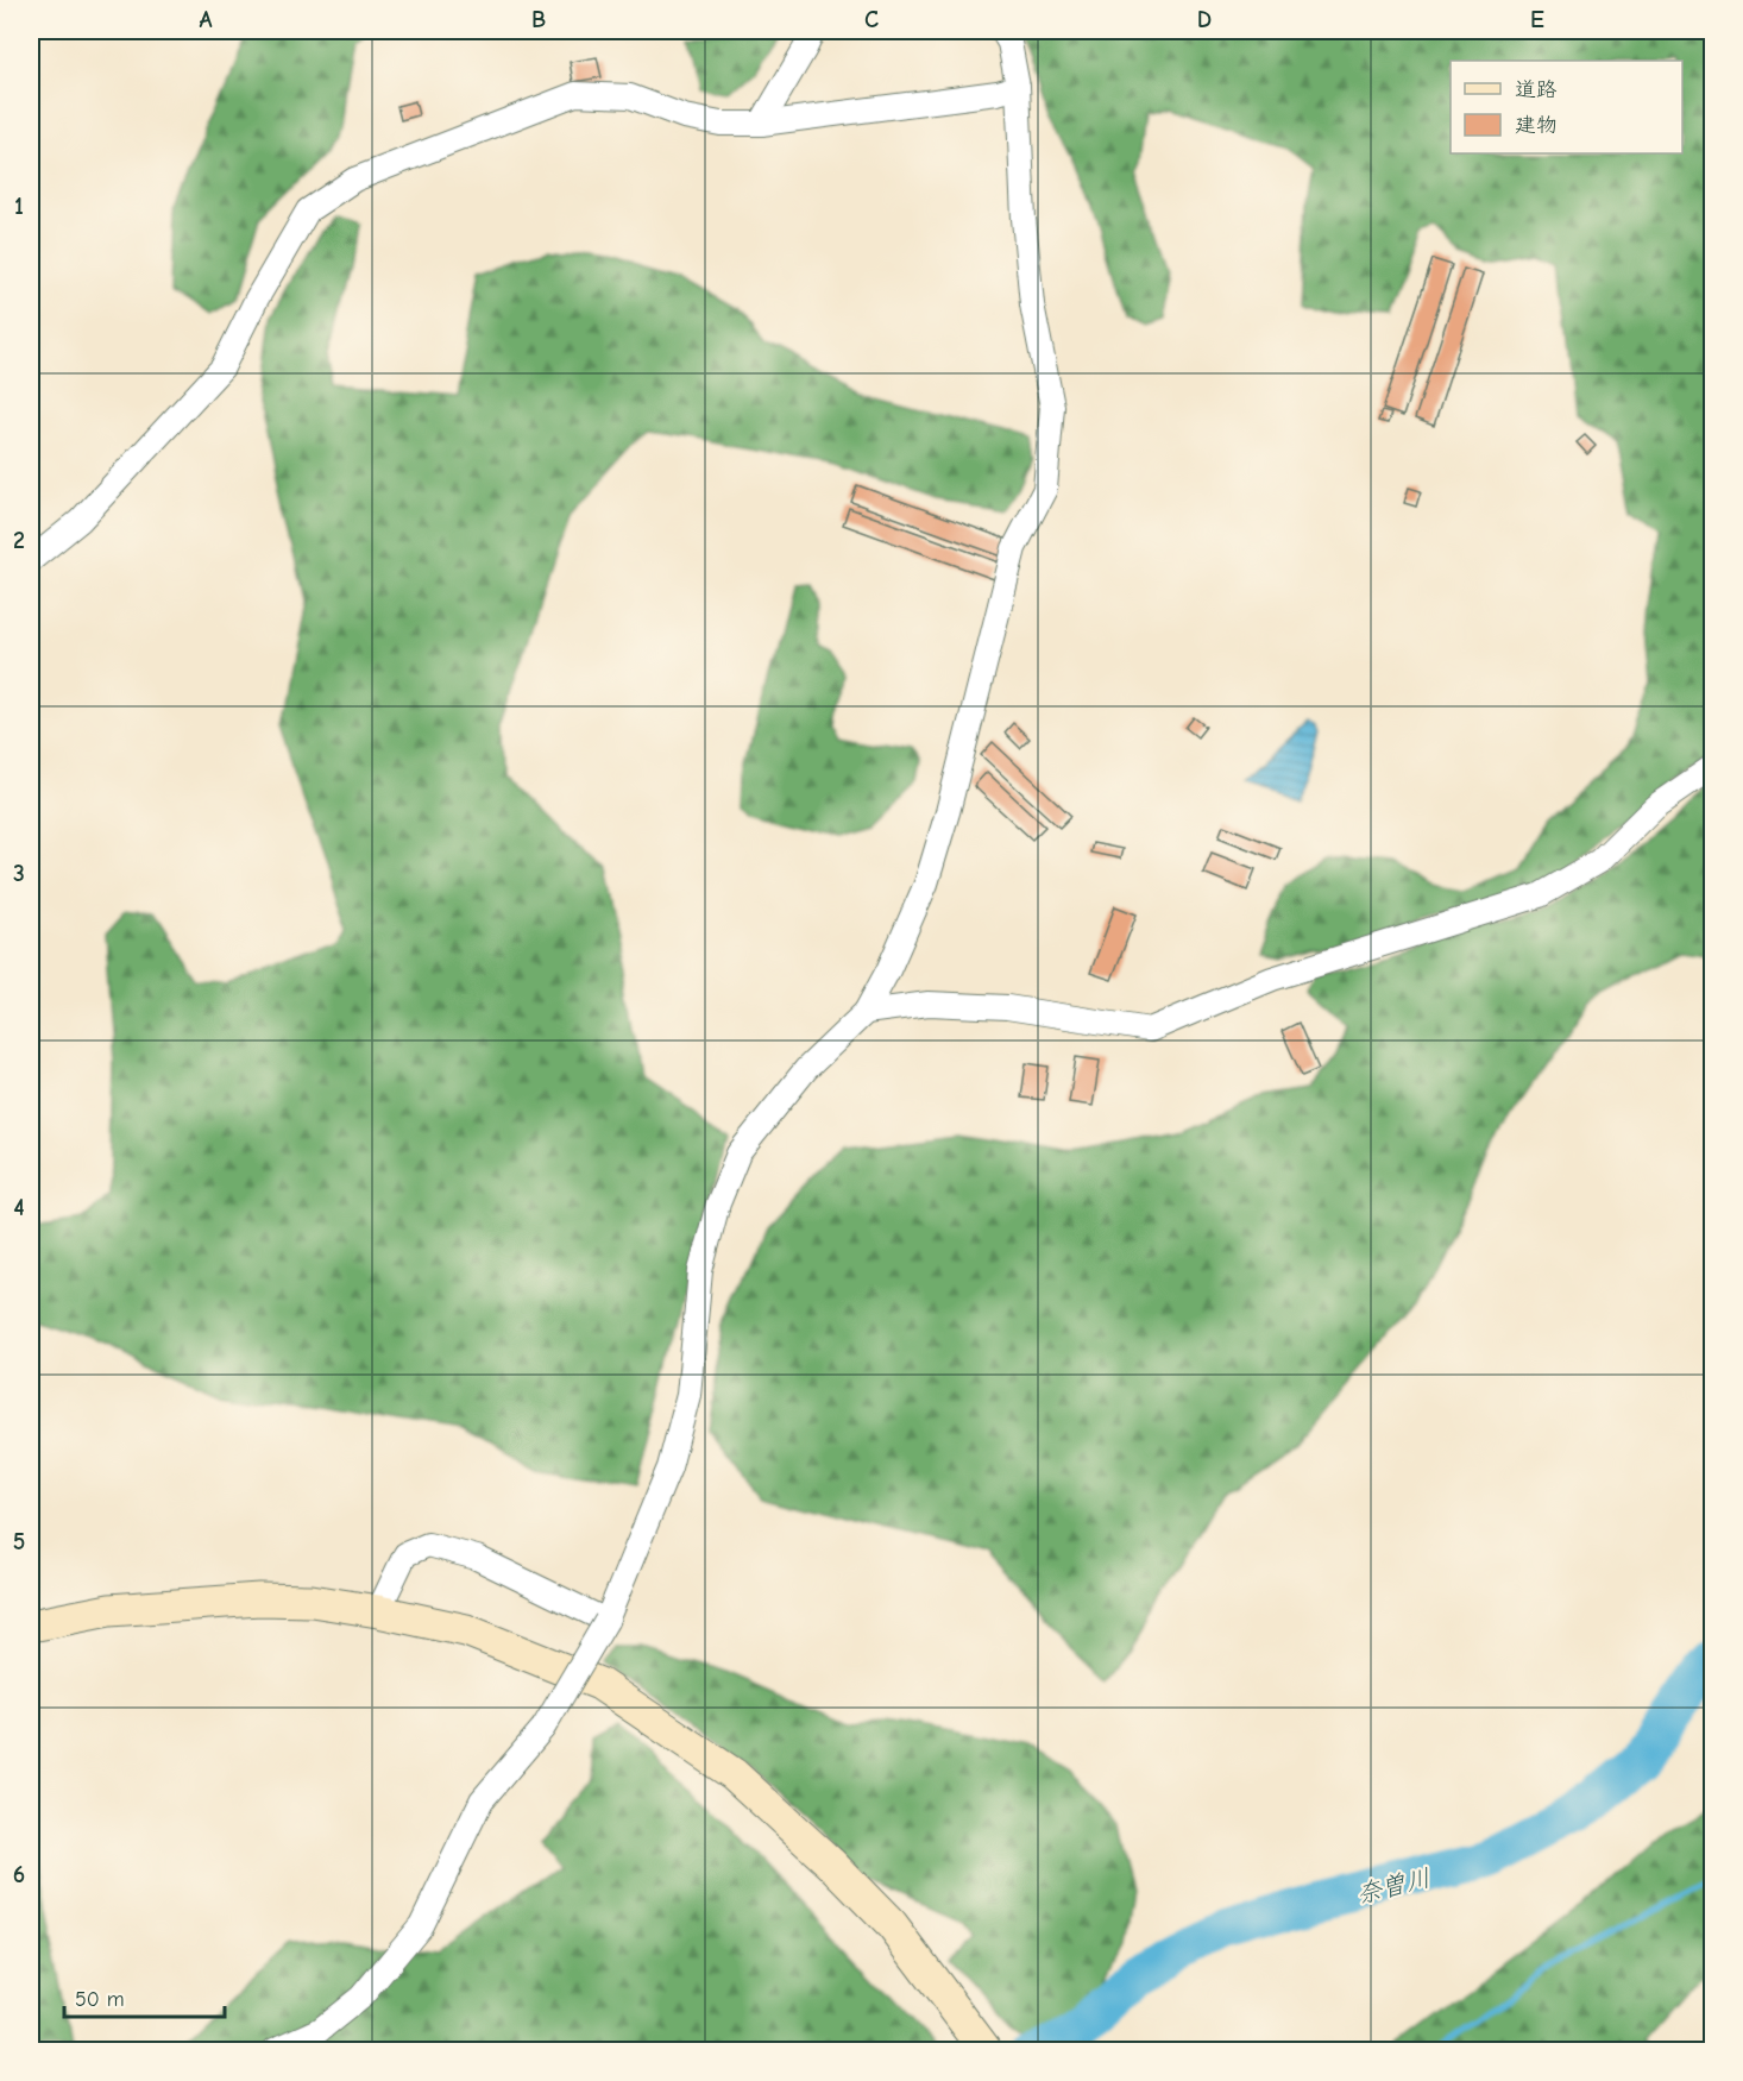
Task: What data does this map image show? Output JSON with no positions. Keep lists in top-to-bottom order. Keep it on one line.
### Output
{"water":["奈曽川"],"legend":["道路","建物"],"scale_bar":"50 m","grid":{"columns":["A","B","C","D","E"],"rows":["1","2","3","4","5","6"]}}
